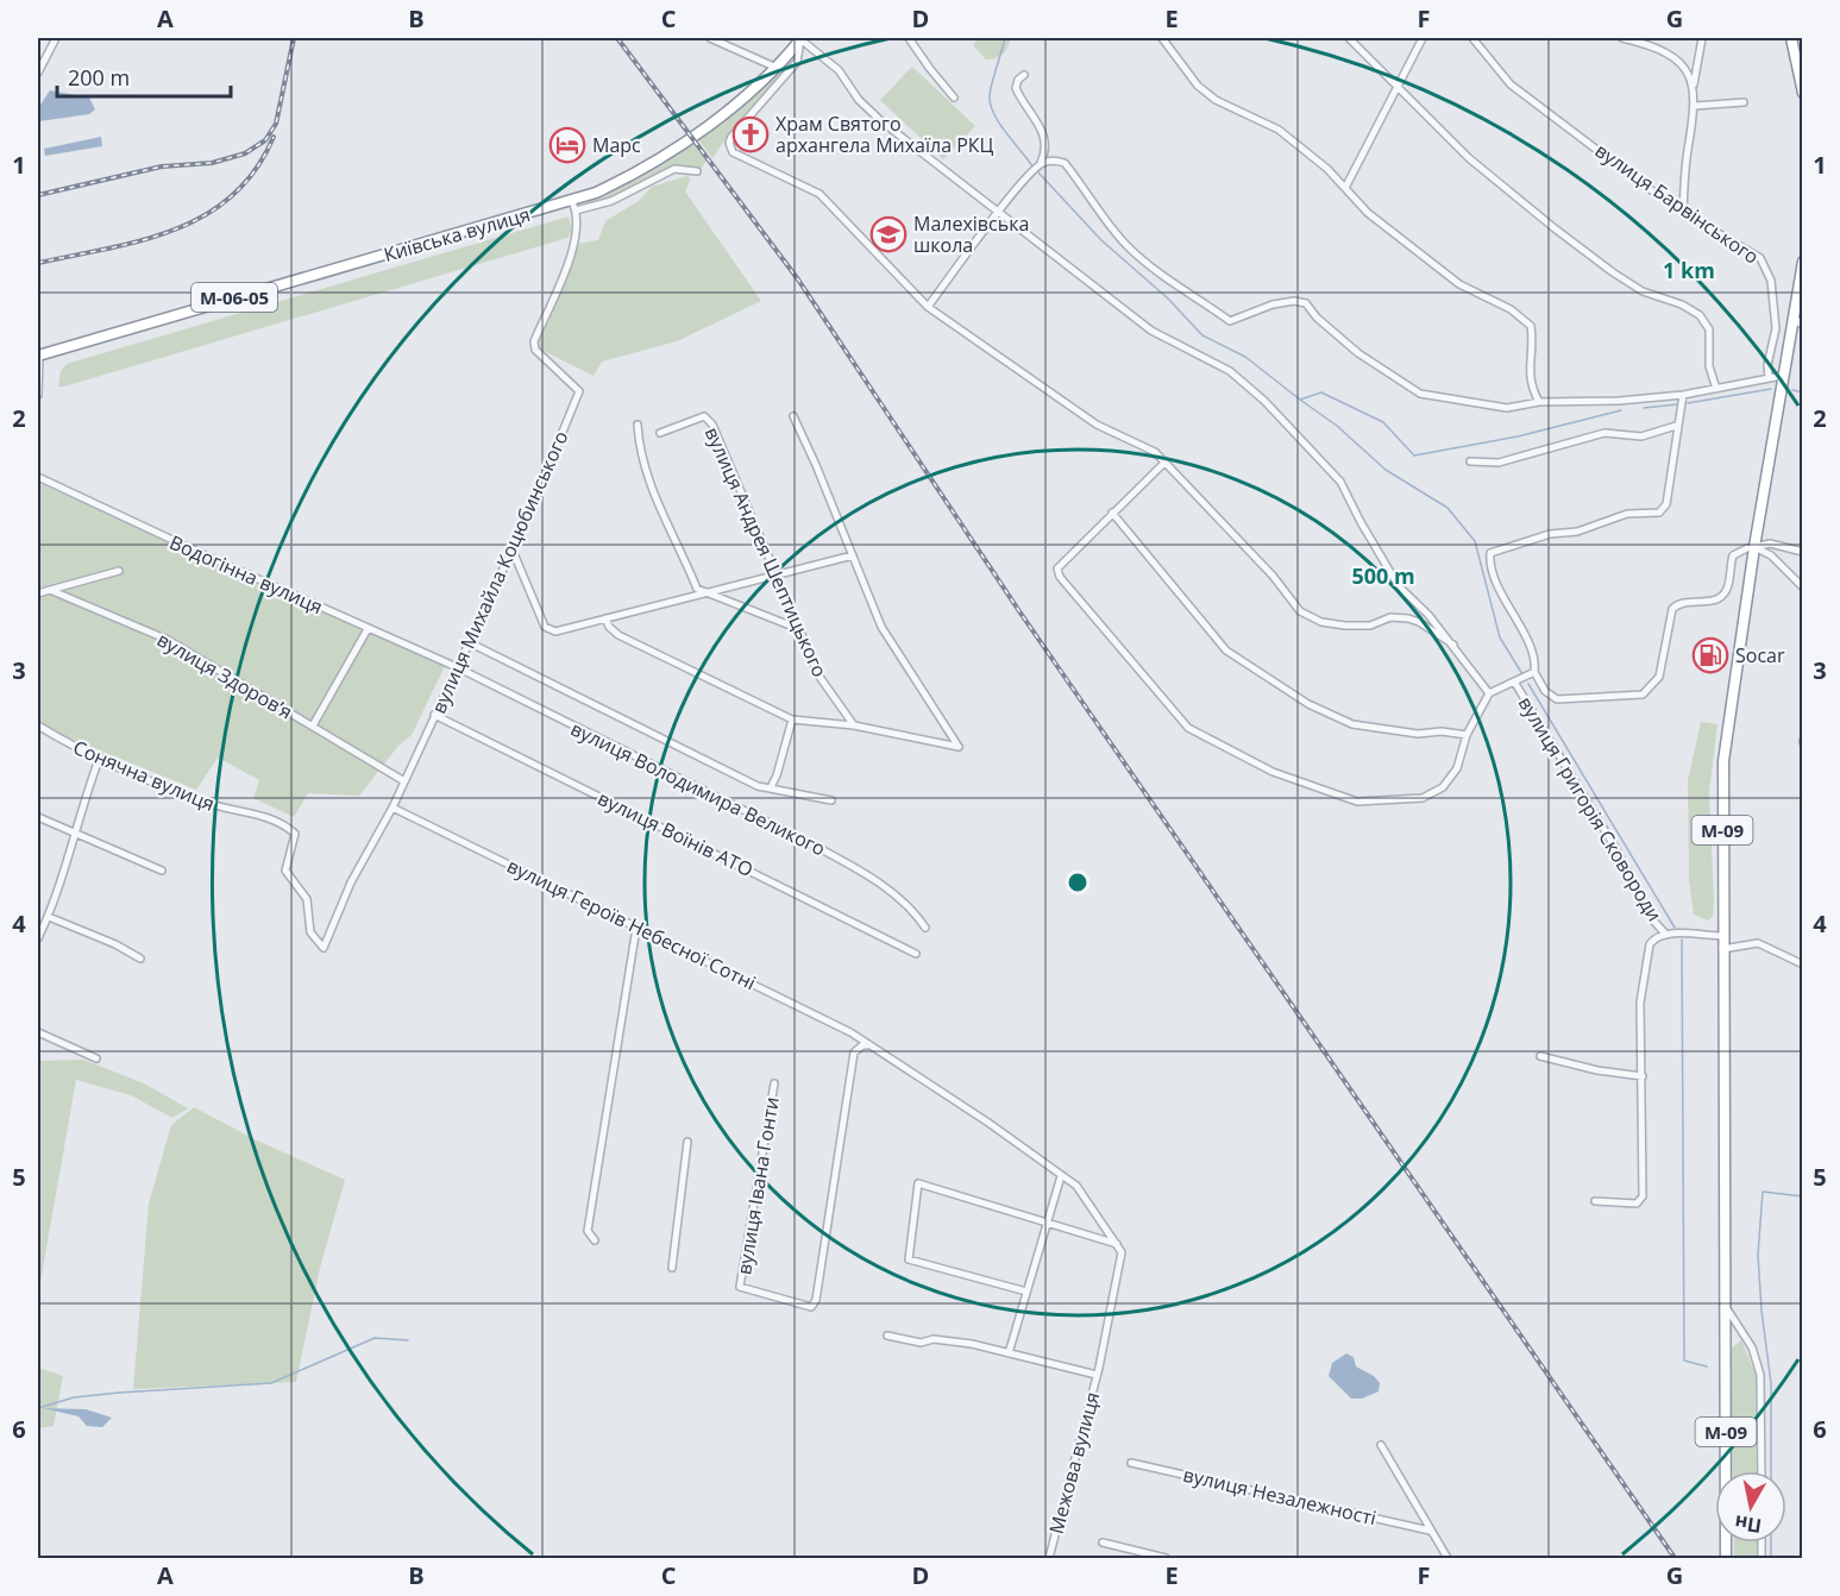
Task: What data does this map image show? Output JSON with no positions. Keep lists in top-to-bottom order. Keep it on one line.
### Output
{"streets":{"highway":["Київська вулиця","М-06-05","М-09"],"street":["вулиця Барвінського","вулиця Андрея Шептицького","вулиця Михайла Коцюбинського","Водогінна вулиця","вулиця Здоровʼя","Сонячна вулиця","вулиця Володимира Великого","вулиця Григорія Сковороди","вулиця Воїнів АТО","вулиця Героїв Небесної Сотні","вулиця Івана Гонти","Межова вулиця","вулиця Незалежності"]},"crossings":[["Київська вулиця","вулиця Михайла Коцюбинського"],["вулиця Михайла Коцюбинського","Водогінна вулиця"],["вулиця Михайла Коцюбинського","вулиця Здоровʼя"],["вулиця Михайла Коцюбинського","Сонячна вулиця"],["вулиця Михайла Коцюбинського","вулиця Володимира Великого"],["вулиця Михайла Коцюбинського","вулиця Воїнів АТО"],["вулиця Михайла Коцюбинського","вулиця Героїв Небесної Сотні"],["Водогінна вулиця","вулиця Володимира Великого"],["вулиця Героїв Небесної Сотні","вулиця Івана Гонти"],["вулиця Героїв Небесної Сотні","Межова вулиця"]],"places":{"church":["Храм Святого архангела Михаїла РКЦ"],"hotel":["Марс"],"school or university":["Малехівська школа"],"fuel station":["Socar"]},"scale_bar":"200 m","north":"bottom","grid":{"columns":["A","B","C","D","E","F","G"],"rows":["1","2","3","4","5","6"]},"rings":["1 km","500 m"]}
